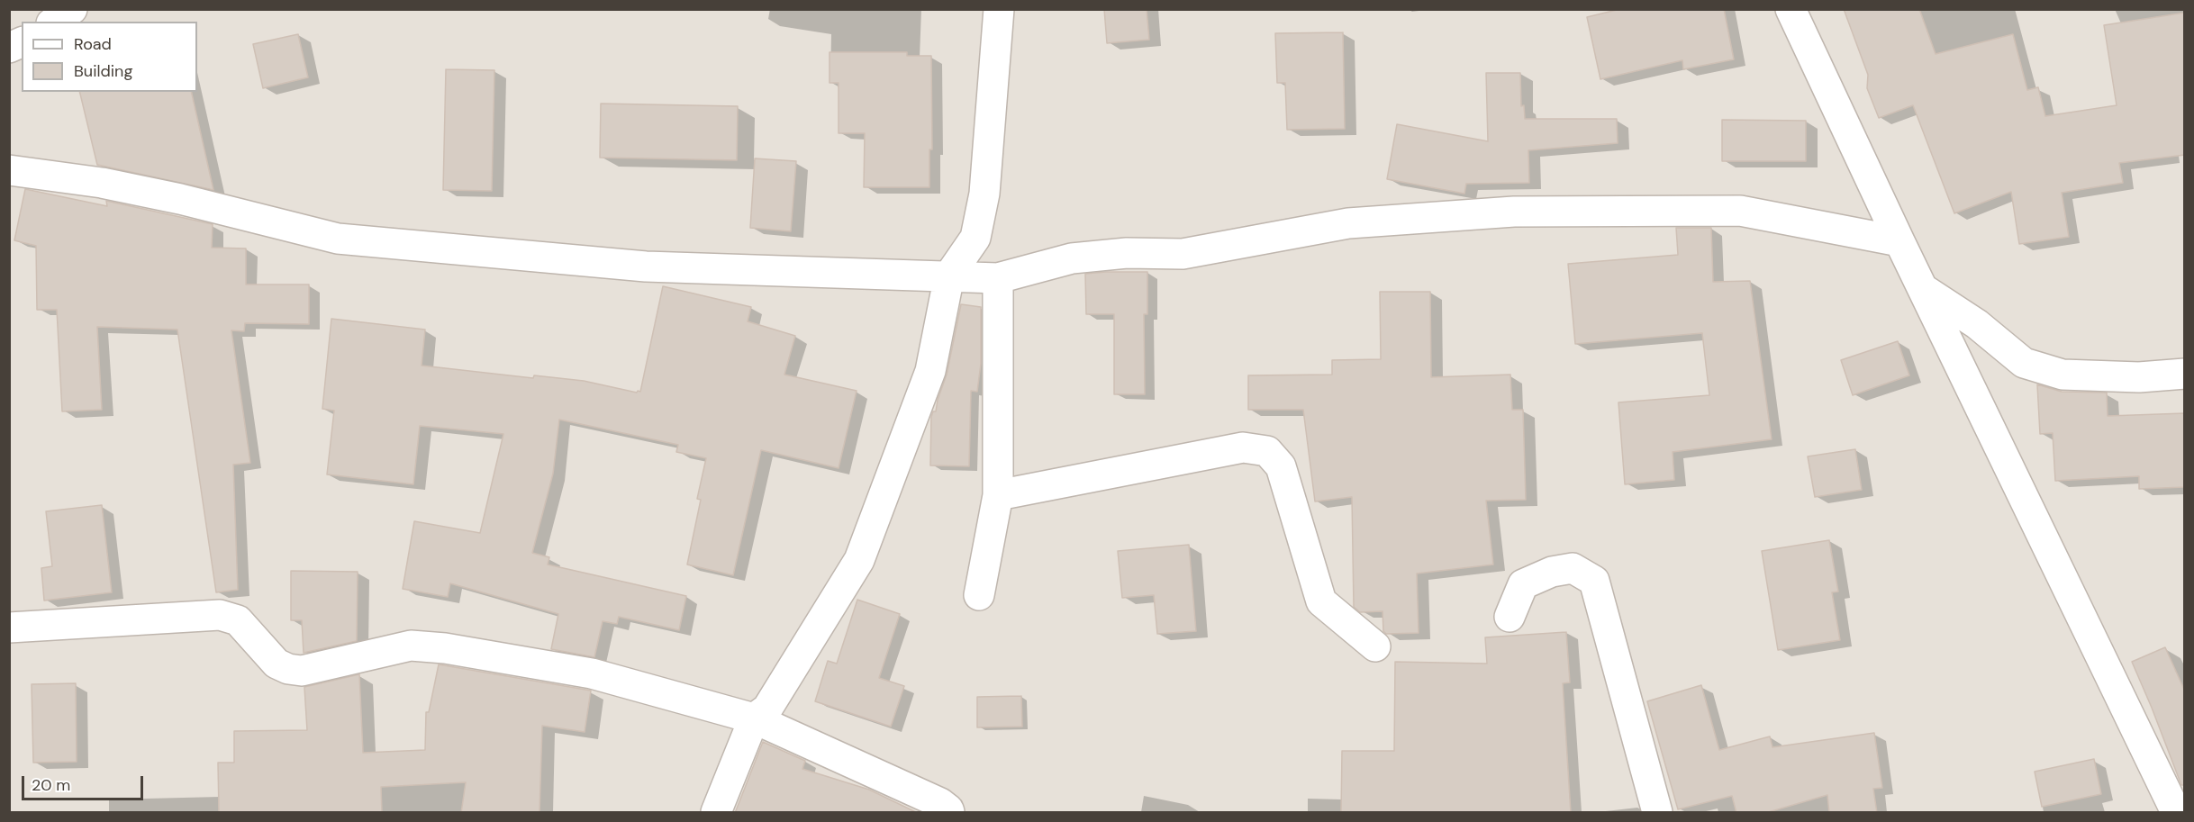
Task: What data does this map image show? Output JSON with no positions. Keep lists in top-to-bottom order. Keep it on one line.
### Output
{"legend":["Road","Building"],"scale_bar":"20 m"}
